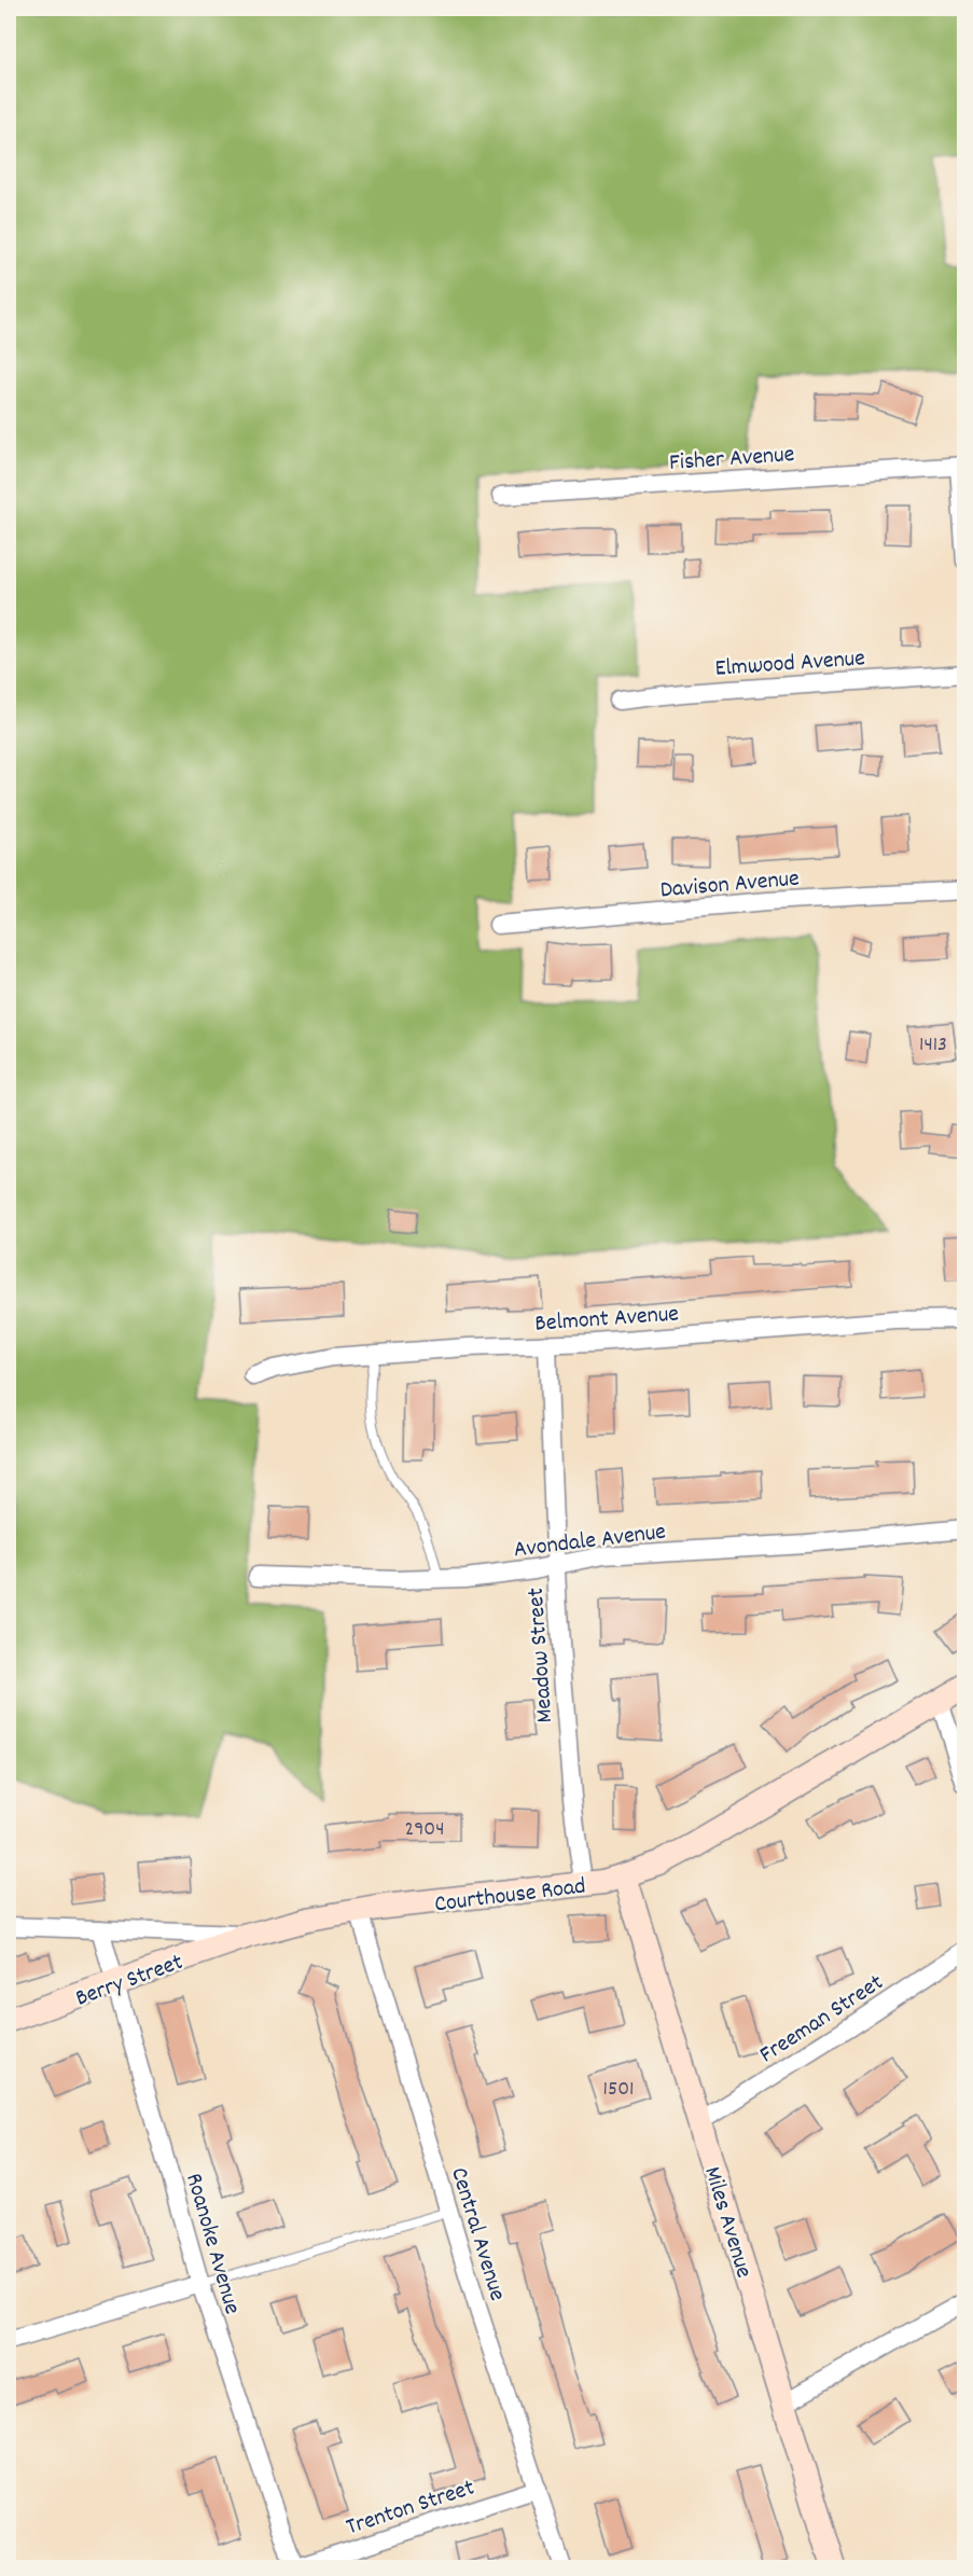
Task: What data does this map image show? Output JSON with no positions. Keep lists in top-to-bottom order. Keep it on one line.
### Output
{"streets":{"street":["Fisher Avenue","Elmwood Avenue","Davison Avenue","Belmont Avenue","Avondale Avenue","Meadow Street","Courthouse Road","Berry Street","Freeman Street","Miles Avenue","Central Avenue","Roanoke Avenue","Trenton Street"]},"crossings":[["Belmont Avenue","Meadow Street"],["Avondale Avenue","Meadow Street"],["Meadow Street","Courthouse Road"],["Courthouse Road","Berry Street"],["Courthouse Road","Miles Avenue"],["Courthouse Road","Central Avenue"],["Courthouse Road","Roanoke Avenue"],["Berry Street","Roanoke Avenue"],["Freeman Street","Miles Avenue"],["Central Avenue","Trenton Street"],["Roanoke Avenue","Trenton Street"]],"house_numbers":["1413","2904","1501"]}
